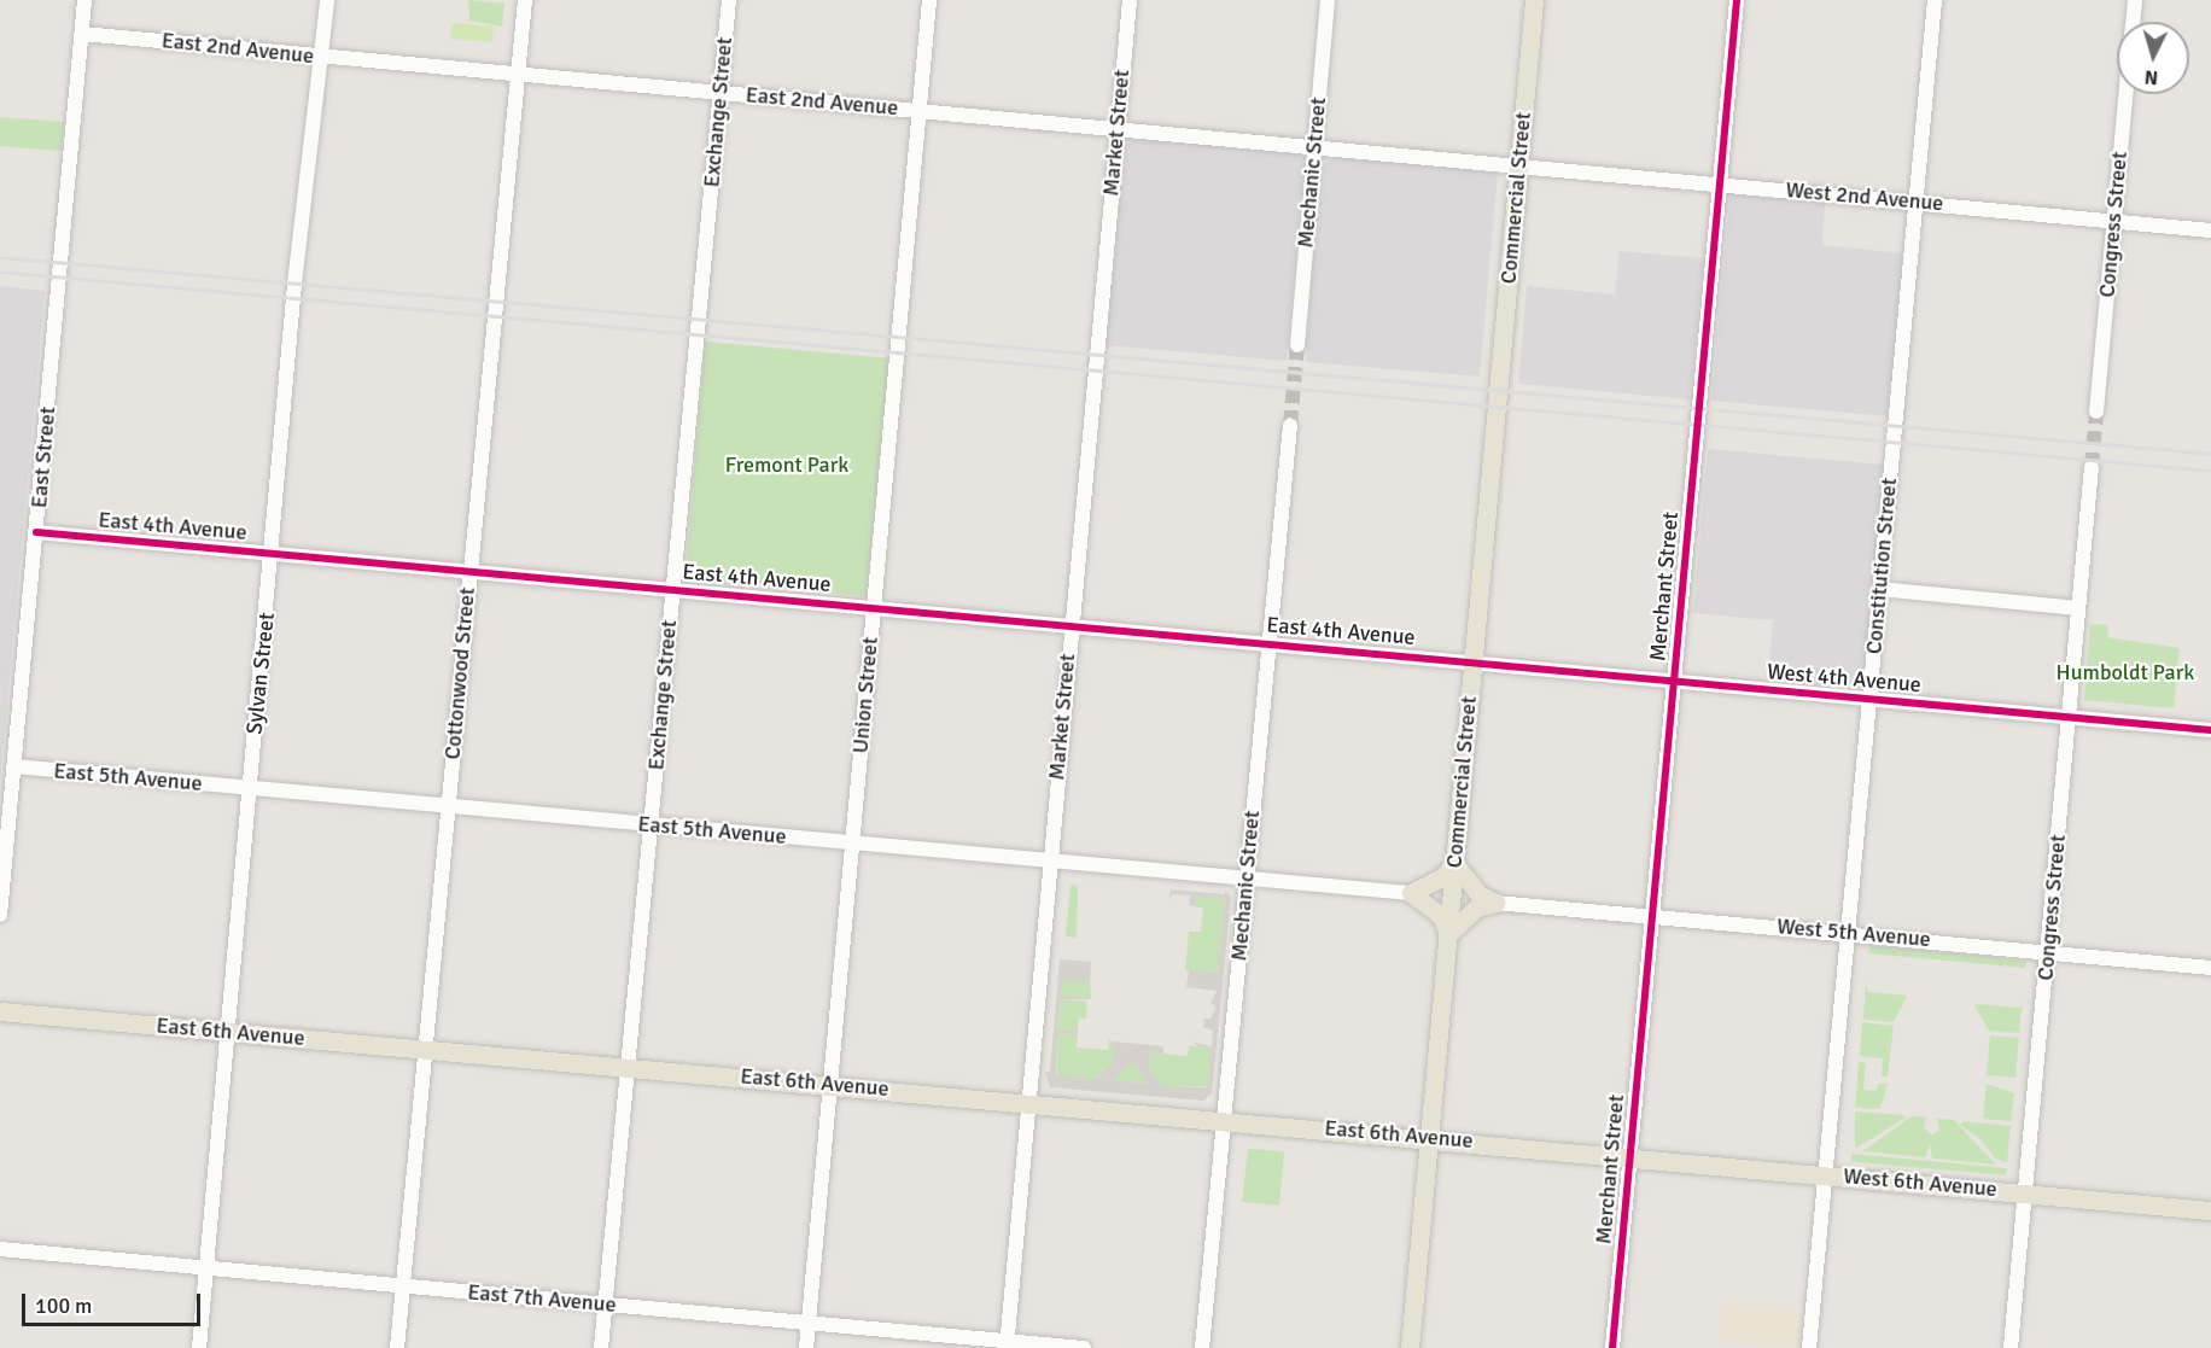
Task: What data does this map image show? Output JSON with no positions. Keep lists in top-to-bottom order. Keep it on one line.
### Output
{"streets":{"main road":["Commercial Street","East 6th Avenue","West 6th Avenue"],"street":["East 2nd Avenue","Exchange Street","Market Street","Mechanic Street","West 2nd Avenue","Congress Street","East Street","East 4th Avenue","Constitution Street","Merchant Street","Sylvan Street","Cottonwood Street","West 4th Avenue","Union Street","East 5th Avenue","West 5th Avenue","East 7th Avenue"]},"crossings":[["East 2nd Avenue","Exchange Street"],["East 2nd Avenue","Market Street"],["East 2nd Avenue","Mechanic Street"],["East 2nd Avenue","West 2nd Avenue"],["East 2nd Avenue","Commercial Street"],["East 2nd Avenue","East Street"],["East 2nd Avenue","Sylvan Street"],["East 2nd Avenue","Cottonwood Street"],["East 2nd Avenue","Union Street"],["Exchange Street","East 4th Avenue"],["Exchange Street","East 5th Avenue"],["Exchange Street","East 6th Avenue"],["Exchange Street","East 7th Avenue"],["Market Street","East 4th Avenue"],["Market Street","East 5th Avenue"],["Market Street","East 6th Avenue"],["Market Street","East 7th Avenue"],["Mechanic Street","East 4th Avenue"],["Mechanic Street","East 5th Avenue"],["Mechanic Street","East 6th Avenue"],["West 2nd Avenue","Commercial Street"],["West 2nd Avenue","Congress Street"],["West 2nd Avenue","Constitution Street"],["West 2nd Avenue","Merchant Street"],["Commercial Street","East 4th Avenue"],["Commercial Street","West 4th Avenue"],["Commercial Street","East 6th Avenue"],["Congress Street","West 4th Avenue"],["Congress Street","West 5th Avenue"],["Congress Street","West 6th Avenue"],["East Street","East 4th Avenue"],["East Street","East 5th Avenue"],["East 4th Avenue","Sylvan Street"],["East 4th Avenue","Cottonwood Street"],["East 4th Avenue","West 4th Avenue"],["East 4th Avenue","Union Street"],["Constitution Street","West 4th Avenue"],["Constitution Street","West 5th Avenue"],["Constitution Street","West 6th Avenue"],["Merchant Street","West 4th Avenue"],["Merchant Street","West 5th Avenue"],["Merchant Street","East 6th Avenue"],["Merchant Street","West 6th Avenue"],["Sylvan Street","East 5th Avenue"],["Sylvan Street","East 6th Avenue"],["Sylvan Street","East 7th Avenue"],["Cottonwood Street","East 5th Avenue"],["Cottonwood Street","East 6th Avenue"],["Cottonwood Street","East 7th Avenue"],["Union Street","East 5th Avenue"],["Union Street","East 6th Avenue"],["Union Street","East 7th Avenue"],["East 6th Avenue","West 6th Avenue"]],"parks":["Fremont Park","Humboldt Park"],"scale_bar":"100 m","north":"bottom"}
